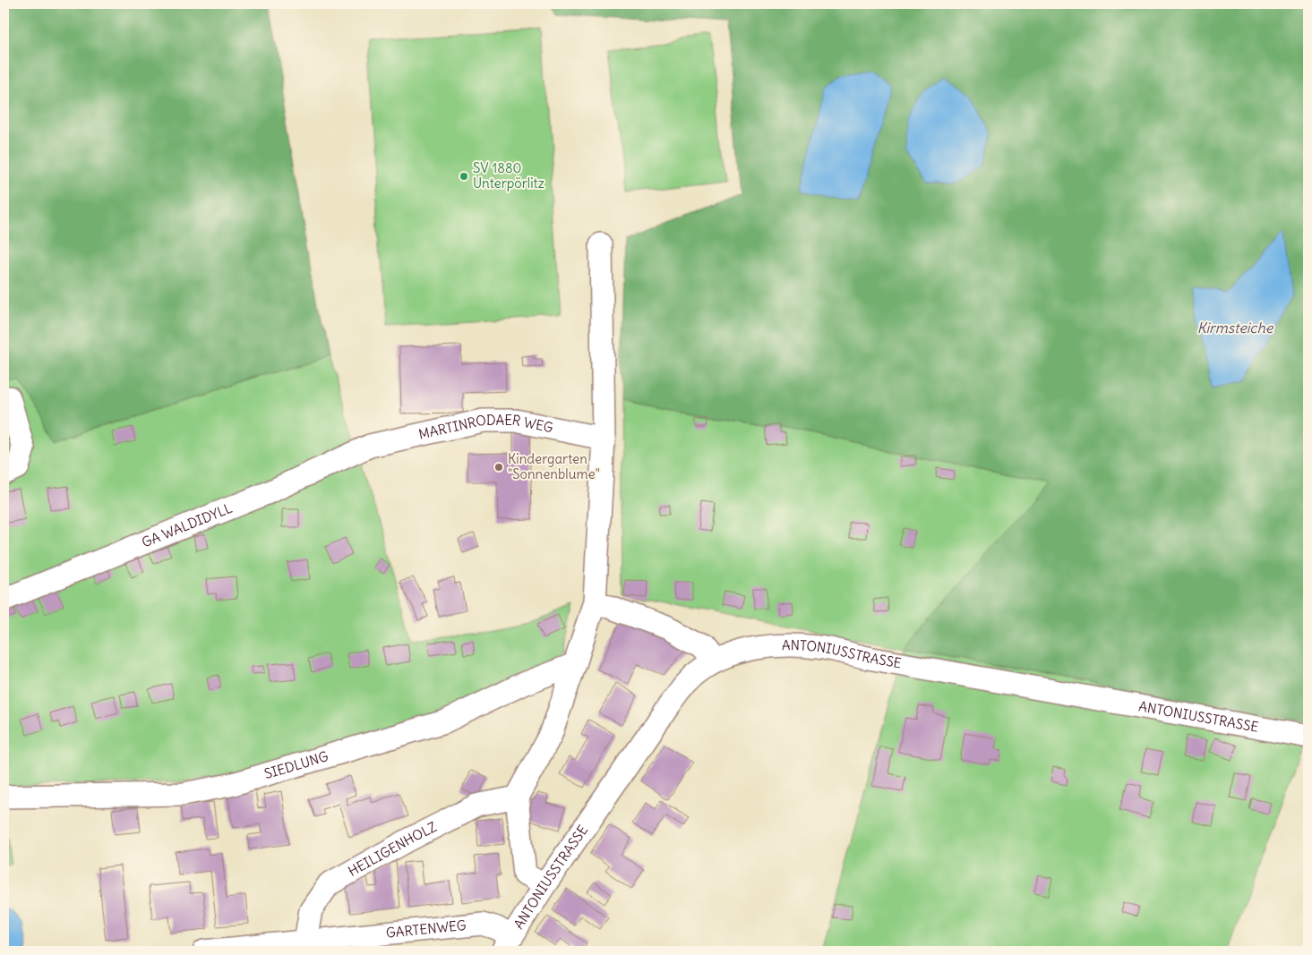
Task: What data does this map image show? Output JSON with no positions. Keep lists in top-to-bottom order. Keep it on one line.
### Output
{"streets":{"street":["MARTINRODAER WEG","GA WALDIDYLL","ANTONIUSSTRASSE","SIEDLUNG","HEILIGENHOLZ","GARTENWEG"]},"crossings":[["MARTINRODAER WEG","GA WALDIDYLL"],["ANTONIUSSTRASSE","GARTENWEG"],["HEILIGENHOLZ","GARTENWEG"]],"water":["Kirmsteiche"],"places":["SV 1880 Unterpörlitz","Kindergarten \"Sonnenblume\""]}
